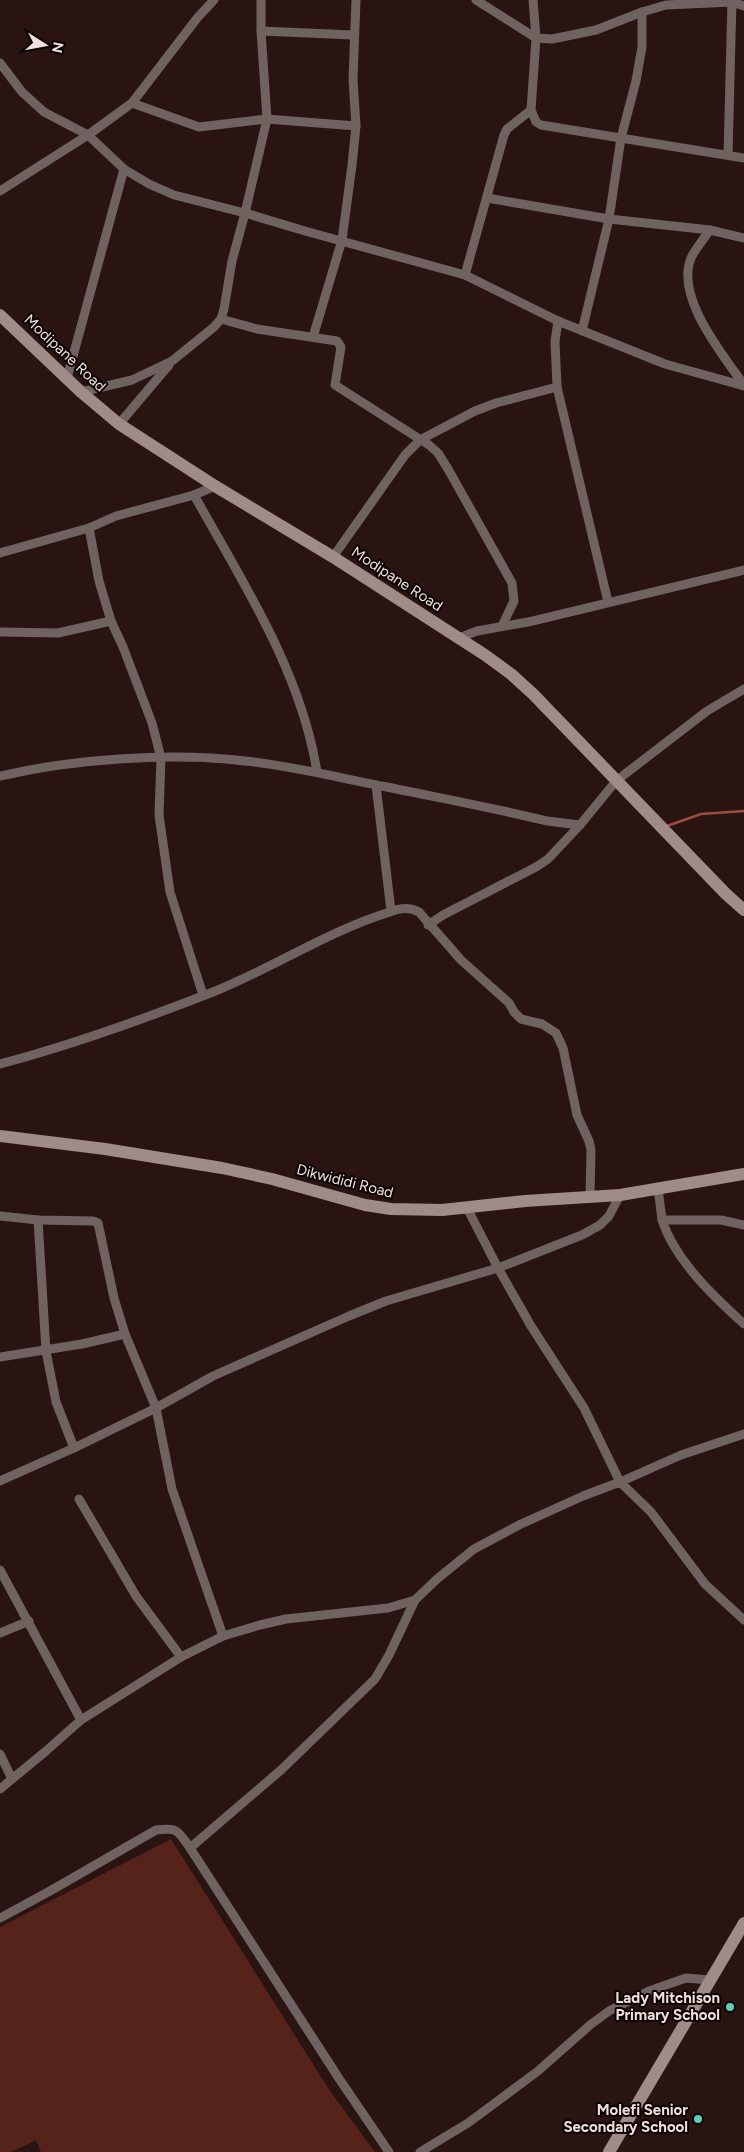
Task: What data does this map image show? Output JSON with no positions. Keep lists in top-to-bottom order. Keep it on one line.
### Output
{"streets":{"main road":["Modipane Road","Dikwididi Road"]},"places":["Lady Mitchison Primary School","Molefi Senior Secondary School"],"north":"right"}
